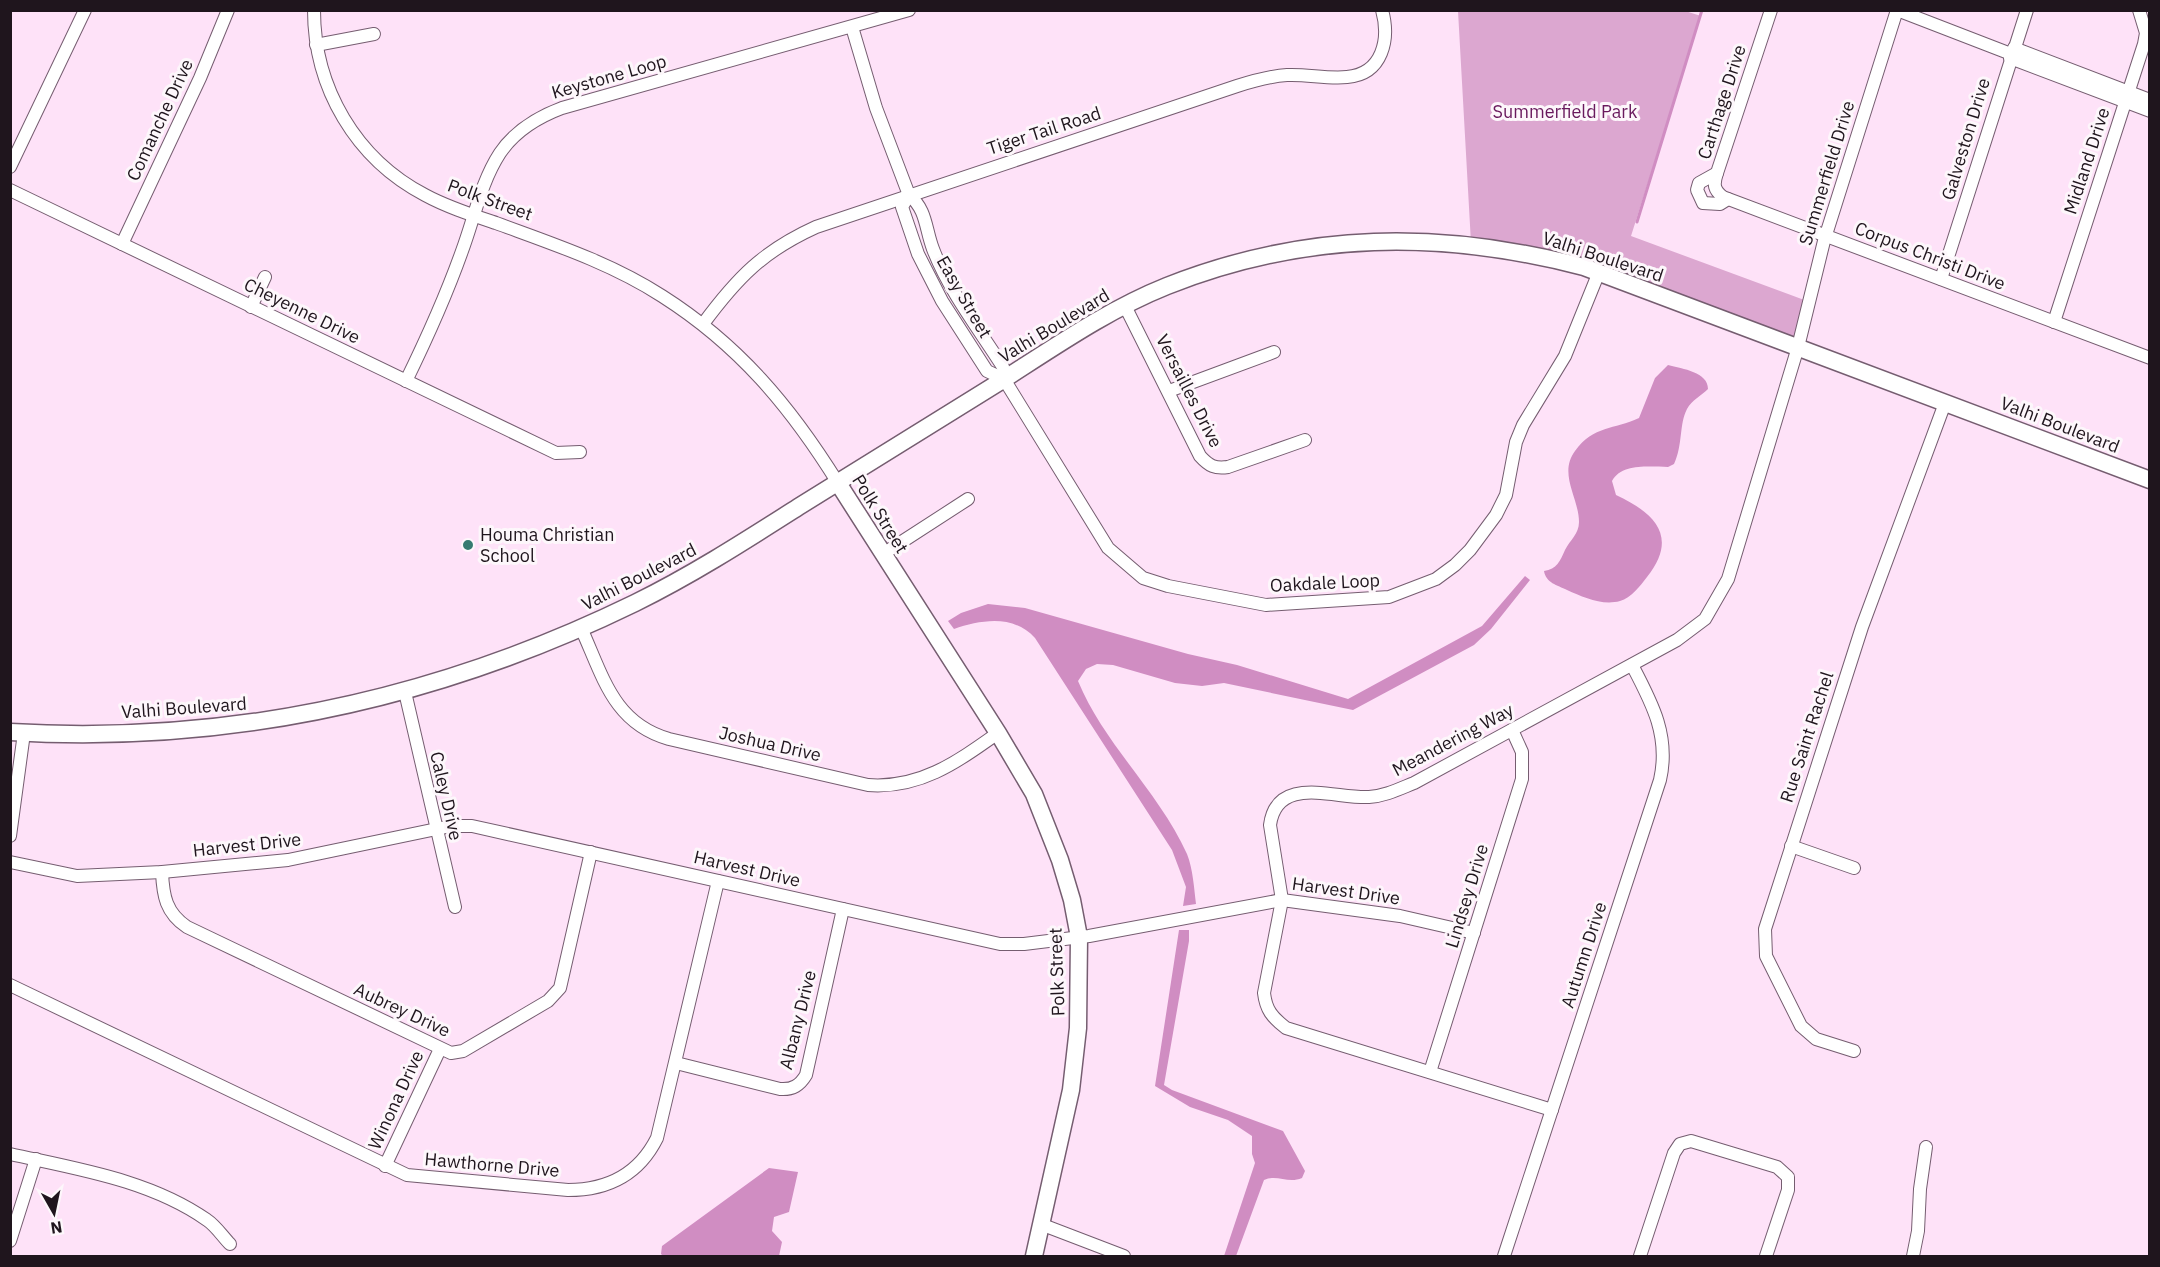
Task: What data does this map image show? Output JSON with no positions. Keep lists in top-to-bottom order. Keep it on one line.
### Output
{"streets":{"street":["Keystone Loop","Carthage Drive","Comanche Drive","Tiger Tail Road","Galveston Drive","Midland Drive","Summerfield Drive","Polk Street","Corpus Christi Drive","Valhi Boulevard","Easy Street","Cheyenne Drive","Versailles Drive","Oakdale Loop","Rue Saint Rachel","Meandering Way","Joshua Drive","Caley Drive","Harvest Drive","Lindsey Drive","Autumn Drive","Aubrey Drive","Albany Drive","Winona Drive","Hawthorne Drive"]},"crossings":[["Keystone Loop","Polk Street"],["Keystone Loop","Easy Street"],["Keystone Loop","Cheyenne Drive"],["Carthage Drive","Corpus Christi Drive"],["Comanche Drive","Cheyenne Drive"],["Tiger Tail Road","Polk Street"],["Tiger Tail Road","Easy Street"],["Galveston Drive","Corpus Christi Drive"],["Midland Drive","Corpus Christi Drive"],["Summerfield Drive","Corpus Christi Drive"],["Summerfield Drive","Valhi Boulevard"],["Summerfield Drive","Meandering Way"],["Polk Street","Valhi Boulevard"],["Polk Street","Joshua Drive"],["Polk Street","Harvest Drive"],["Valhi Boulevard","Easy Street"],["Valhi Boulevard","Versailles Drive"],["Valhi Boulevard","Oakdale Loop"],["Valhi Boulevard","Rue Saint Rachel"],["Valhi Boulevard","Meandering Way"],["Valhi Boulevard","Joshua Drive"],["Valhi Boulevard","Caley Drive"],["Easy Street","Oakdale Loop"],["Meandering Way","Harvest Drive"],["Meandering Way","Lindsey Drive"],["Meandering Way","Autumn Drive"],["Caley Drive","Harvest Drive"],["Harvest Drive","Lindsey Drive"],["Harvest Drive","Aubrey Drive"],["Harvest Drive","Albany Drive"],["Harvest Drive","Hawthorne Drive"],["Aubrey Drive","Winona Drive"],["Albany Drive","Hawthorne Drive"],["Winona Drive","Hawthorne Drive"]],"parks":["Summerfield Park"],"places":["Houma Christian School"],"north":"bottom"}
